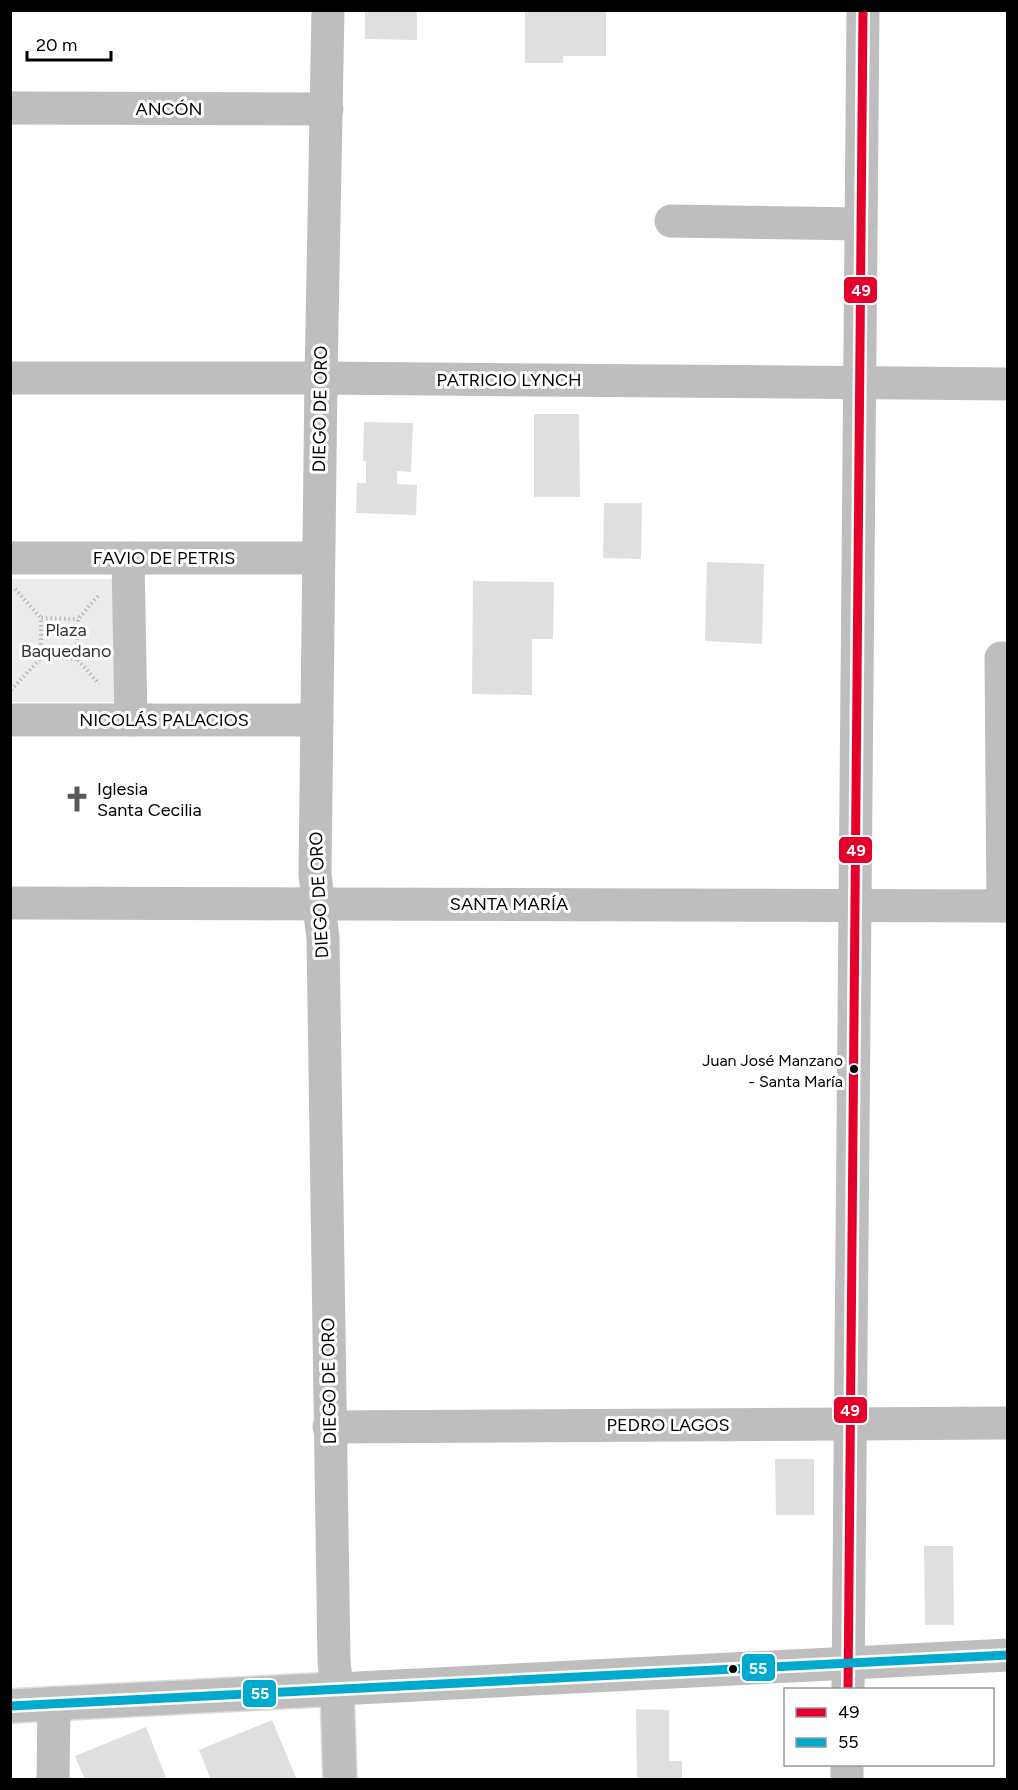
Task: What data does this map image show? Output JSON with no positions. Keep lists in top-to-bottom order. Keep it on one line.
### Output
{"streets":{"street":["ANCÓN","PATRICIO LYNCH","DIEGO DE ORO","FAVIO DE PETRIS","NICOLÁS PALACIOS","SANTA MARÍA","PEDRO LAGOS"]},"crossings":[["ANCÓN","DIEGO DE ORO"],["PATRICIO LYNCH","DIEGO DE ORO"],["DIEGO DE ORO","FAVIO DE PETRIS"],["DIEGO DE ORO","NICOLÁS PALACIOS"],["DIEGO DE ORO","SANTA MARÍA"],["DIEGO DE ORO","PEDRO LAGOS"]],"parks":["Plaza Baquedano"],"places":{"church":["Iglesia Santa Cecilia"],"other":["Juan José Manzano - Santa María"]},"lines":["transit line 49","transit line 55"],"legend":["49","55"],"scale_bar":"20 m"}
